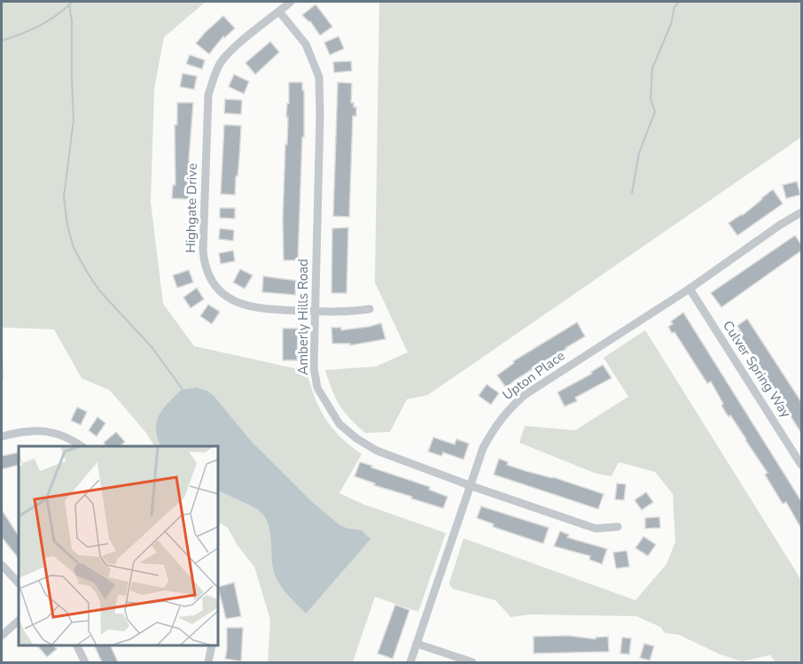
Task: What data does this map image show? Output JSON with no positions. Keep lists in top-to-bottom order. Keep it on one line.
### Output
{"streets":{"street":["Highgate Drive","Amberly Hills Road","Culver Spring Way","Upton Place"]},"crossings":[["Highgate Drive","Amberly Hills Road"],["Amberly Hills Road","Upton Place"],["Culver Spring Way","Upton Place"]]}
